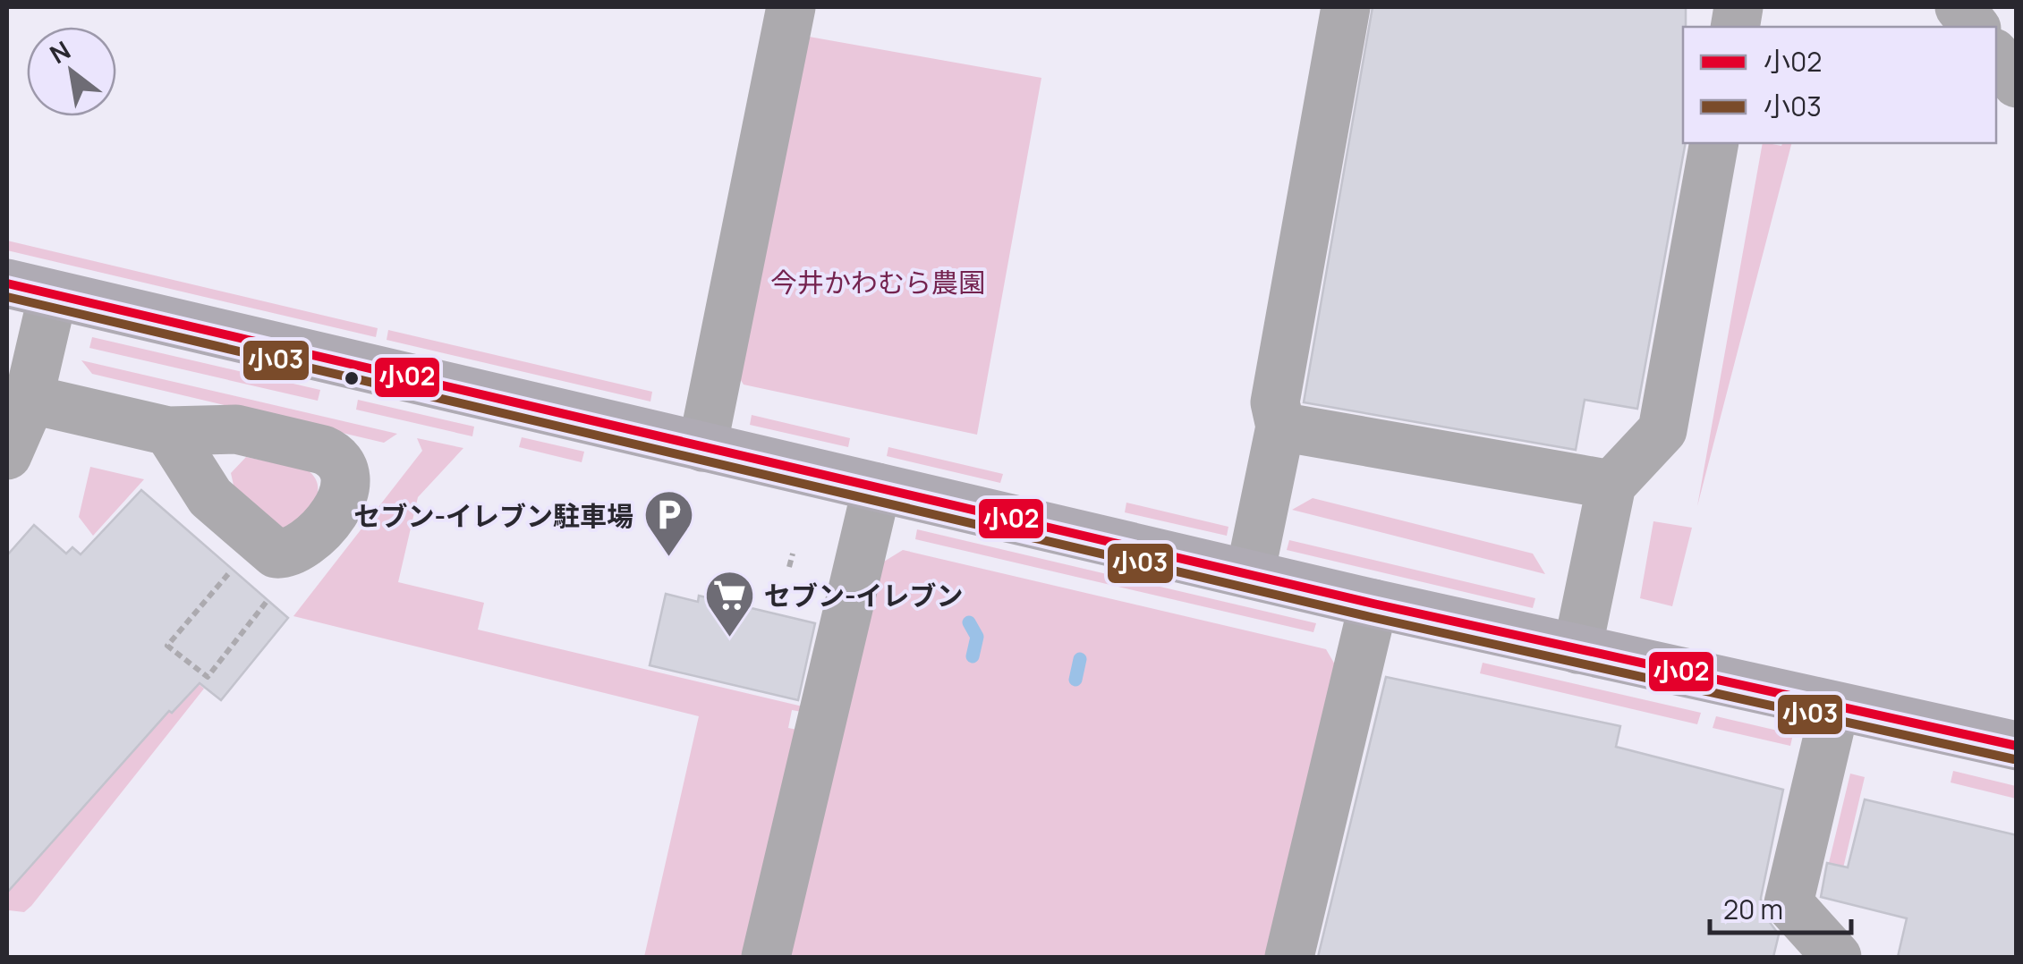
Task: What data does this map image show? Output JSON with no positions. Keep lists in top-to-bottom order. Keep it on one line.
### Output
{"parks":["今井かわむら農園"],"places":{"parking":["セブン-イレブン駐車場"],"supermarket":["セブン-イレブン"]},"lines":["transit line 小02","transit line 小03"],"legend":["小02","小03"],"scale_bar":"20 m","north":"top left"}
